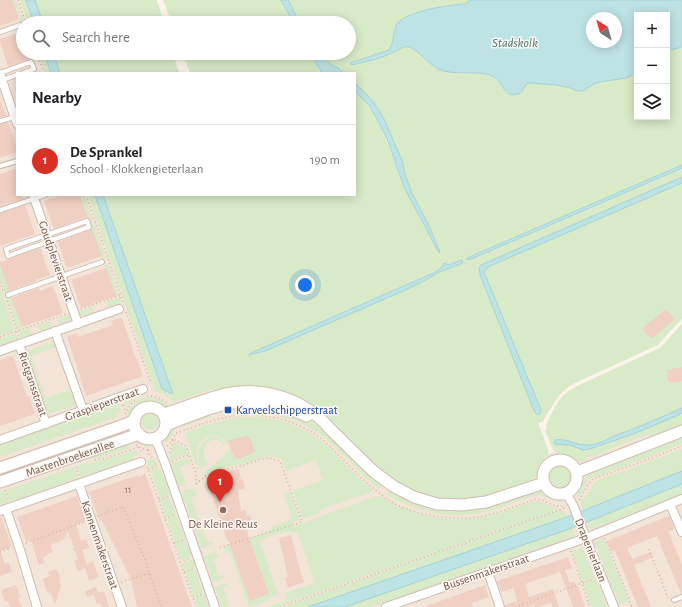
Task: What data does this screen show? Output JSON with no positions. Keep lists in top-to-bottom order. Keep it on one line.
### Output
{"streets":{"main road":["Mastenbroekerallee"],"street":["Goudplevierstraat","Rietgansstraat","Graspieperstraat","Kannenmakerstraat","Drapenierlaan","Bussenmakerstraat"]},"crossings":[["Rietgansstraat","Graspieperstraat"],["Drapenierlaan","Bussenmakerstraat"]],"water":["Stadskolk"],"places":{"transit":["Karveelschipperstraat"],"other":["De Kleine Reus"]},"house_numbers":["11"],"north":"top left","page":{"map_buttons":["+","−"],"search":"Search here","heading":"Nearby","list":[{"mark":"1","name":"De Sprankel","note":"School · Klokkengieterlaan","value":"190 m"}],"pins":"1"}}
